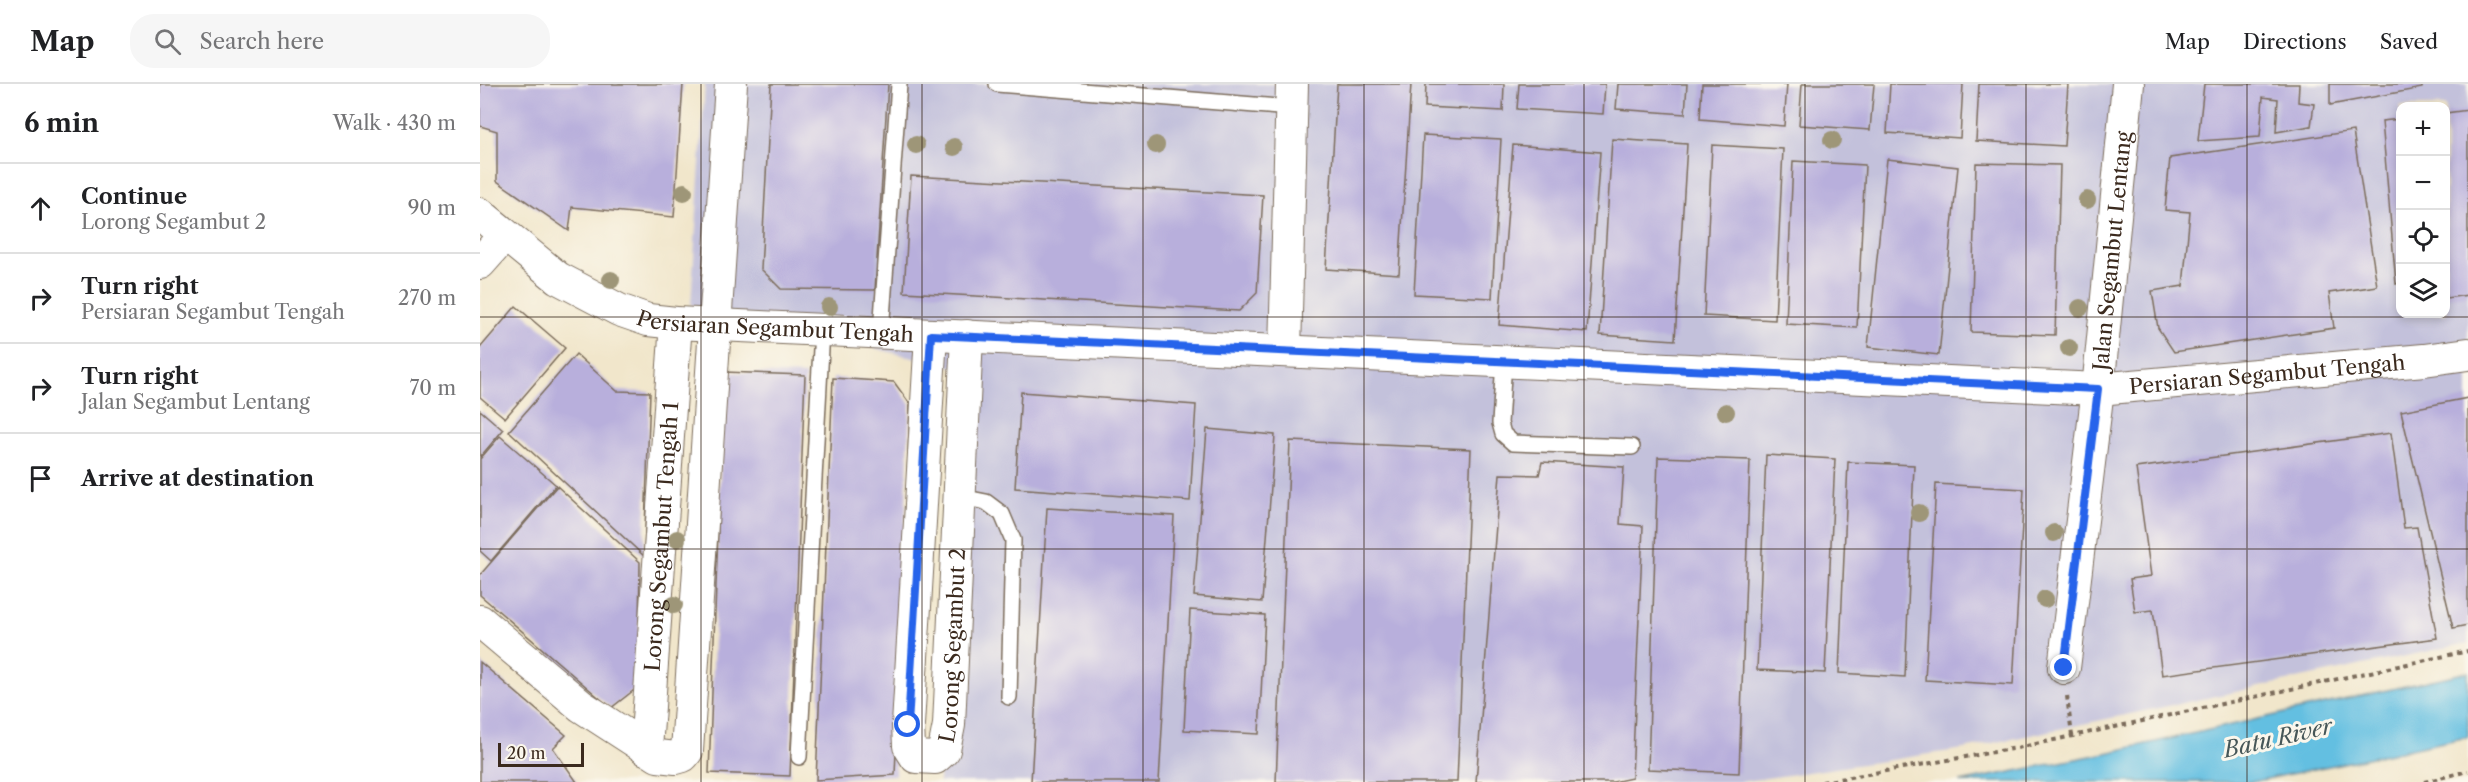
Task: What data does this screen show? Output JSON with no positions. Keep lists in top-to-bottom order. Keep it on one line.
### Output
{"streets":{"street":["Jalan Segambut Lentang","Persiaran Segambut Tengah","Lorong Segambut Tengah 1","Lorong Segambut 2"]},"crossings":[["Jalan Segambut Lentang","Persiaran Segambut Tengah"],["Persiaran Segambut Tengah","Lorong Segambut Tengah 1"],["Persiaran Segambut Tengah","Lorong Segambut 2"]],"water":["Batu River"],"scale_bar":"20 m","page":{"header":"Map","search":"Search here","nav":["Map","Directions","Saved"],"heading":["6 min","Walk · 430 m"],"map_buttons":["+","−"],"list":[["Continue","Lorong Segambut 2","90 m"],["Turn right","Persiaran Segambut Tengah","270 m"],["Turn right","Jalan Segambut Lentang","70 m"],"Arrive at destination"],"scale":"20 m"}}
